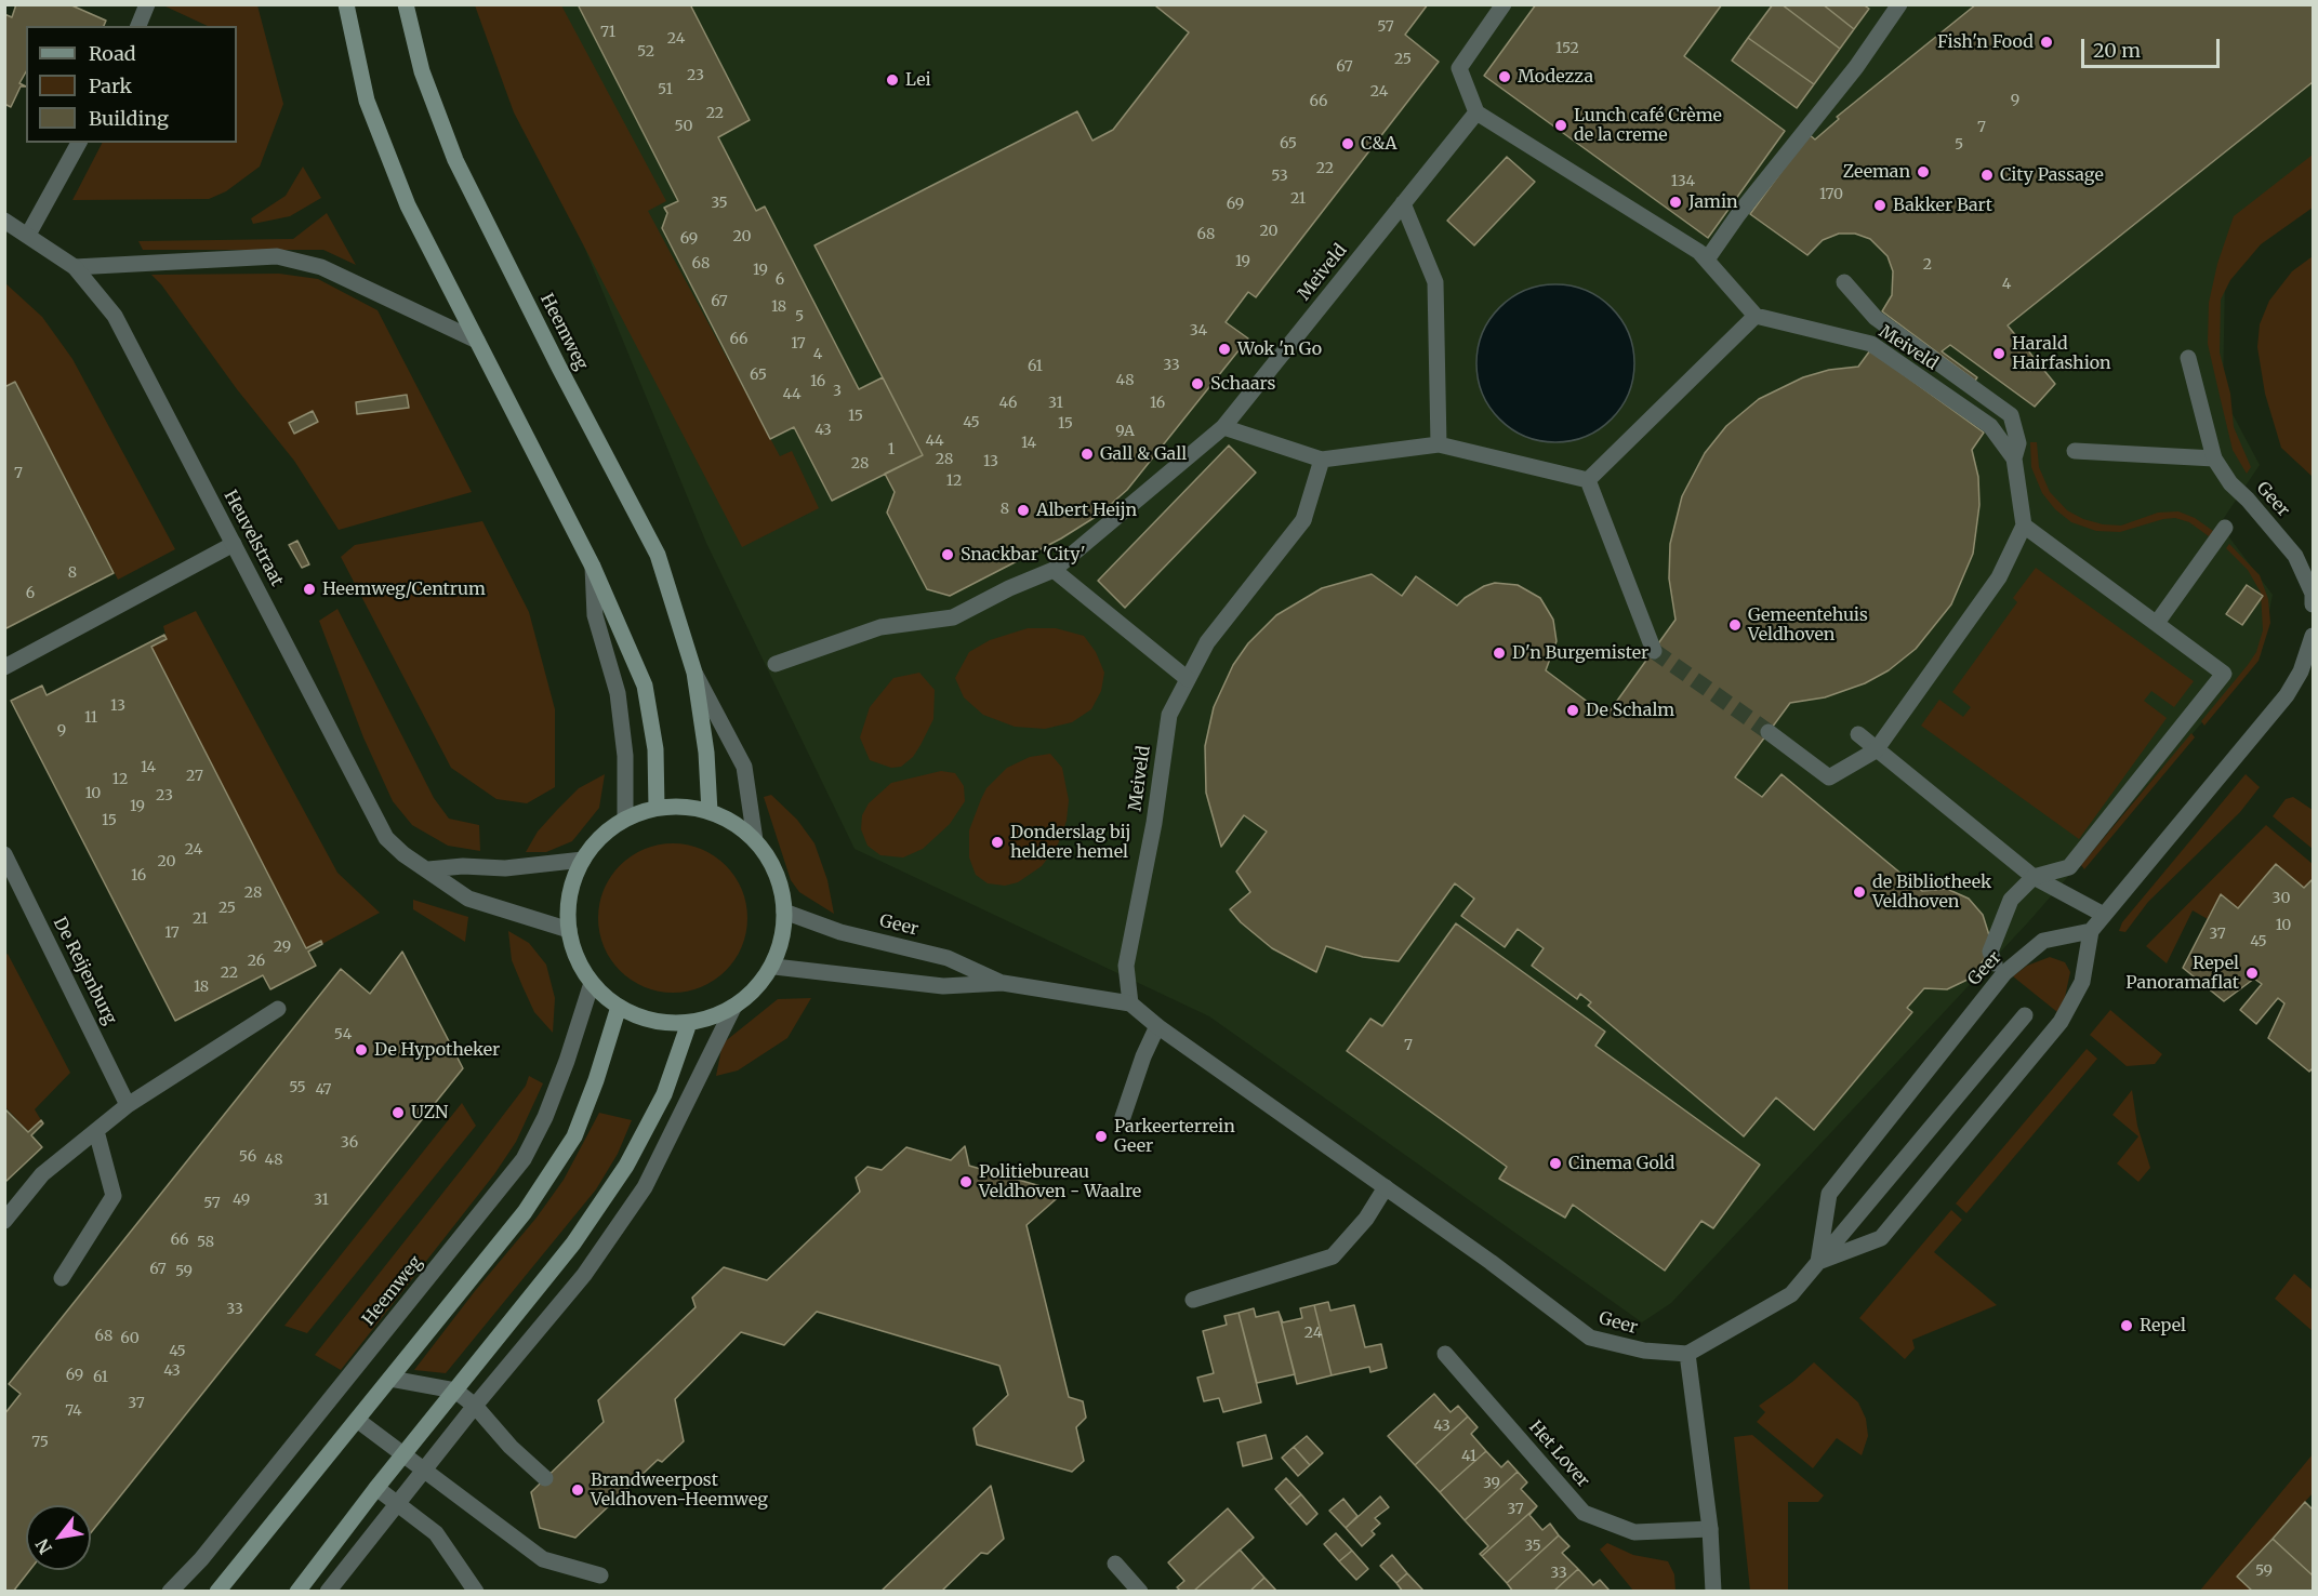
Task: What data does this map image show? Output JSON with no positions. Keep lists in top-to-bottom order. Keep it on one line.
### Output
{"streets":{"main road":["Heemweg"],"street":["Meiveld","Geer","Heuvelstraat","De Reijenburg","Het Lover"]},"crossings":[["Meiveld","Geer"],["Heemweg","Geer"],["Heemweg","Heuvelstraat"],["Geer","Heuvelstraat"]],"places":["Fish'n Food","Modezza","Lei","Lunch café Crème de la creme","C&A","Zeeman","City Passage","Jamin","Bakker Bart","Wok 'n Go","Harald Hairfashion","Schaars","Gall & Gall","Albert Heijn","Snackbar 'City'","Heemweg/Centrum","Gemeentehuis Veldhoven","D'n Burgemister","De Schalm","Donderslag bij heldere hemel","de Bibliotheek Veldhoven","Repel Panoramaflat","De Hypotheker","UZN","Parkeerterrein Geer","Cinema Gold","Politiebureau Veldhoven - Waalre","Repel","Brandweerpost Veldhoven-Heemweg"],"house_numbers":["57","71","24","152","52","25","67","23","51","24","9","66","22","50","7","65","5","22","53","134","170","21","35","69","20","68","20","69","19","68","2","19","6","4","67","18","5","34","66","17","4","33","61","65","48","16","3","44","46","31","16","15","45","15","43","9A","44","14","1","28","13","28","7","12","8","8","6","13","11","9","14","27","12","10","23","19","15","24","20","16","28","30","25","21","10","17","37","45","29","26","22","18","54","7","55","47","36","56","48","49","31","57","66","58","67","59","33","24","68","60","45","43","69","61","37","74","43","75","41","39","37","35","59","33"],"legend":["Road","Park","Building"],"scale_bar":"20 m","north":"bottom left"}
